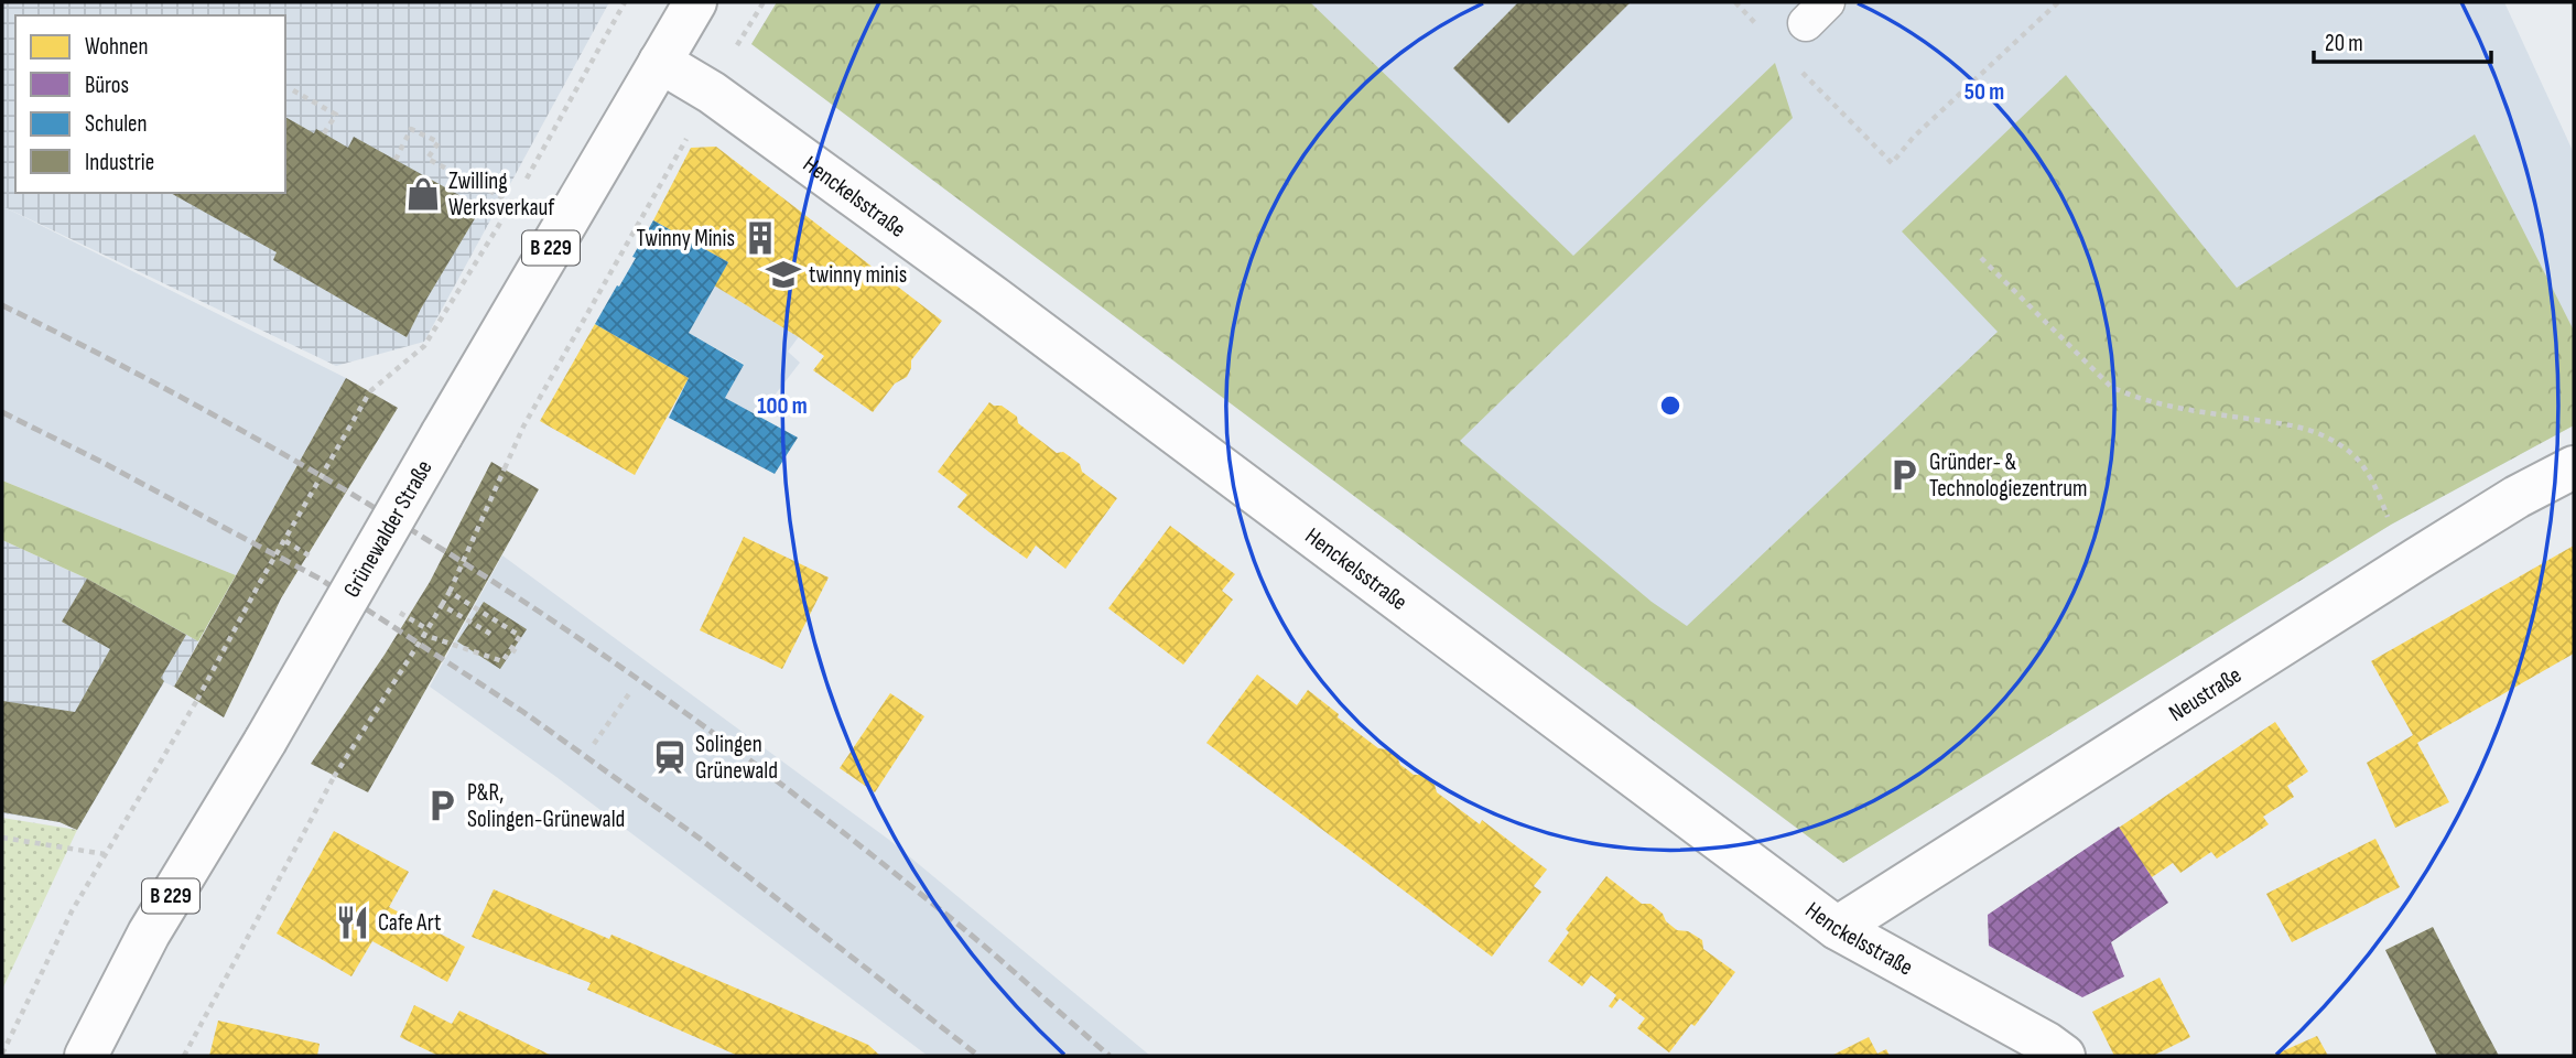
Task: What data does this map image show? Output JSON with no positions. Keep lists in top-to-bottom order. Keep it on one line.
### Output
{"streets":{"street":["Henckelsstraße","B 229","Grünewalder Straße","Neustraße"]},"crossings":[["Henckelsstraße","Grünewalder Straße"],["Henckelsstraße","Neustraße"]],"places":{"shop":["Zwilling Werksverkauf"],"building":["Twinny Minis"],"school or university":["twinny minis"],"parking":["Gründer- & Technologiezentrum","P&R, Solingen-Grünewald"],"station":["Solingen Grünewald"],"restaurant":["Cafe Art"]},"legend":["Wohnen","Büros","Schulen","Industrie"],"scale_bar":"20 m","rings":["50 m","100 m"]}
